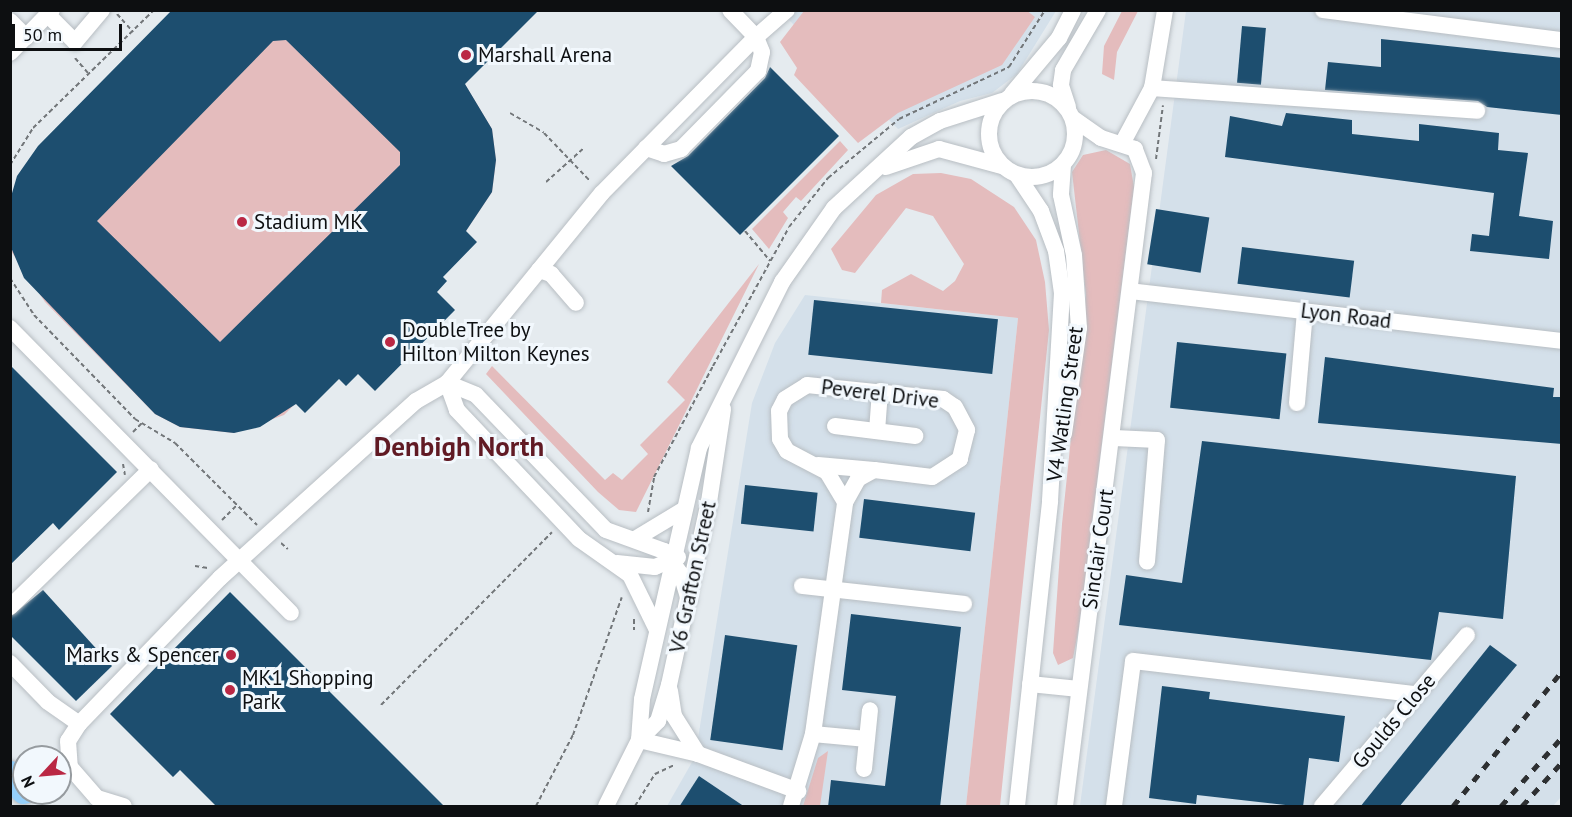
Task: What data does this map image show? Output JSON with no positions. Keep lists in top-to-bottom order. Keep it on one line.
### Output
{"streets":{"street":["Lyon Road","Peverel Drive","V4 Watling Street","Sinclair Court","V6 Grafton Street","Goulds Close"]},"crossings":[["Lyon Road","Sinclair Court"],["V4 Watling Street","V6 Grafton Street"]],"districts":["Denbigh North"],"places":["Marshall Arena","Stadium MK","DoubleTree by Hilton Milton Keynes","Marks & Spencer","MK1 Shopping Park"],"scale_bar":"50 m","north":"bottom left"}
